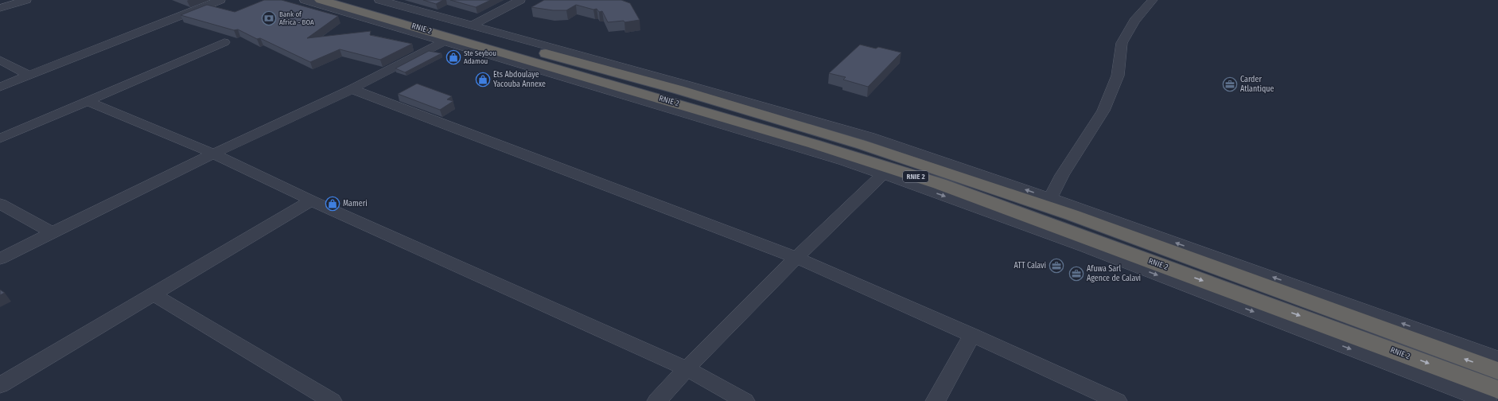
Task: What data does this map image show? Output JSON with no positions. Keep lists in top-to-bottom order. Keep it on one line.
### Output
{"streets":{"highway":["RNIE 2"]},"places":{"bank":["Bank of Africa - BOA"],"shop":["Ste Seybou Adamou","Ets Abdoulaye Yacouba Annexe","Mameri"],"office":["Carder Atlantique","ATT Calavi","Afuwa Sarl Agence de Calavi"]}}
